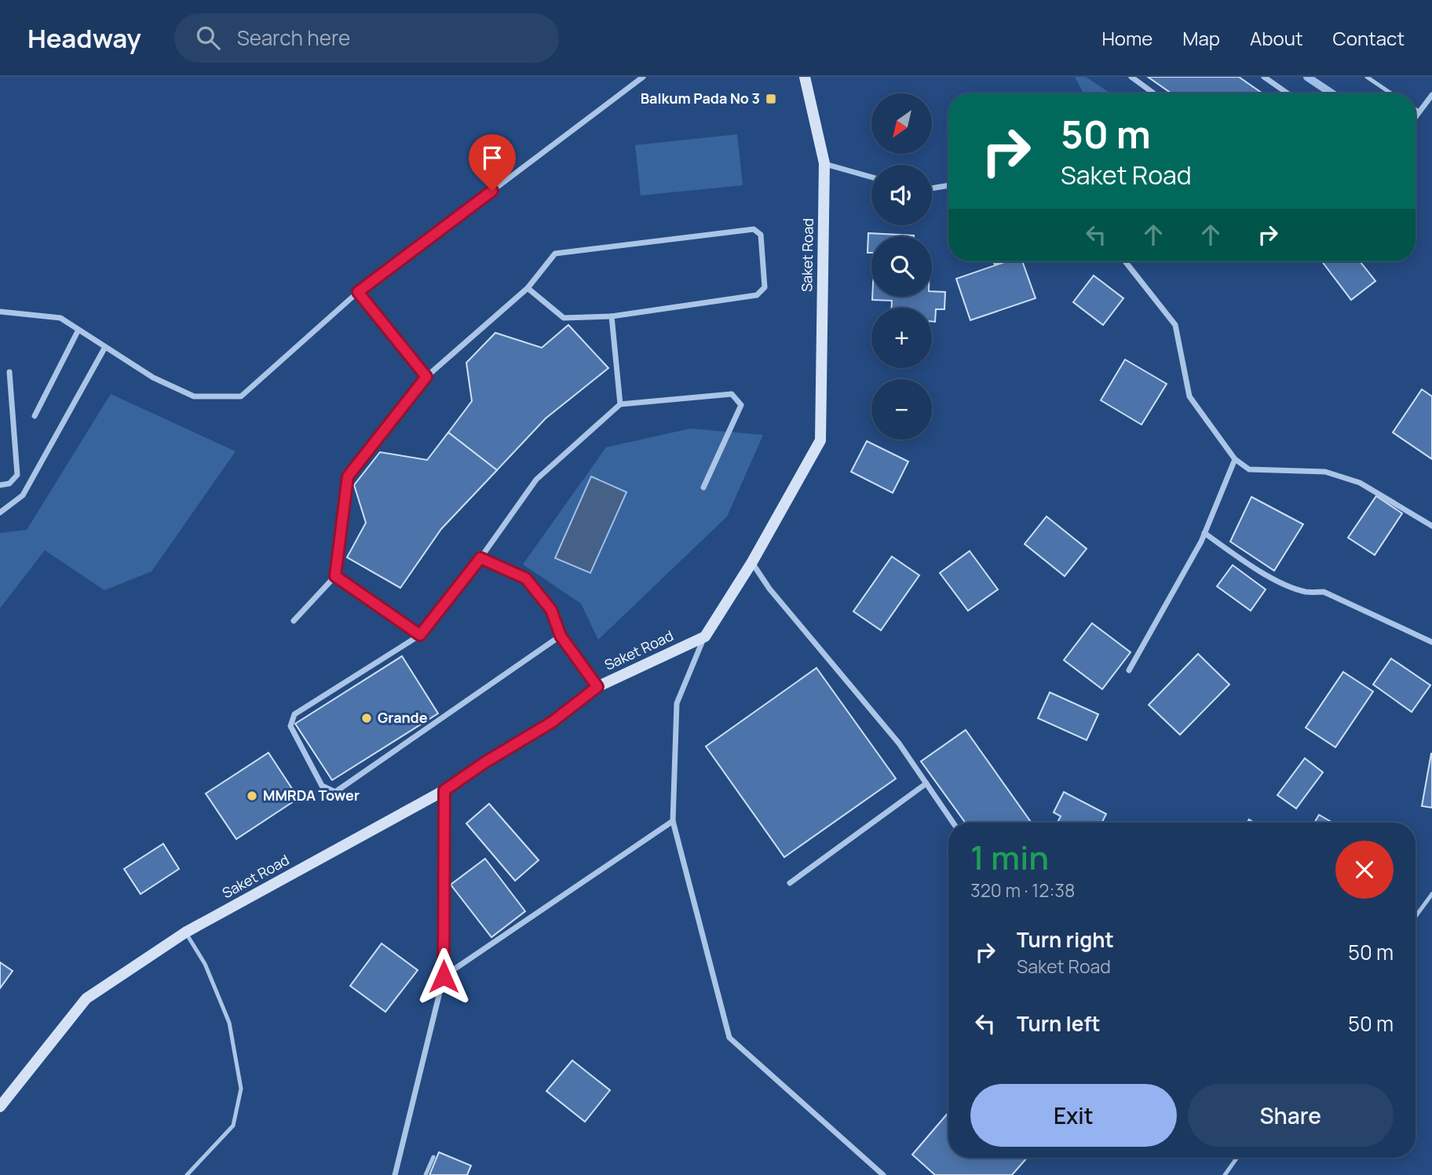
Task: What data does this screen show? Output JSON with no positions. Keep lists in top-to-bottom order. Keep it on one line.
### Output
{"streets":{"main road":["Saket Road"]},"places":{"transit":["Balkum Pada No 3"],"other":["Grande","MMRDA Tower"]},"north":"bottom left","page":{"header":"Headway","search":"Search here","nav":["Home","Map","About","Contact"],"map_buttons":["+","−"],"turn":["50 m","Saket Road"],"heading":["1 min","320 m · 12:38"],"list":[{"name":"Turn right","note":"Saket Road","value":"50 m"},{"name":"Turn left","value":"50 m"}],"buttons":["Exit","Share"]}}
